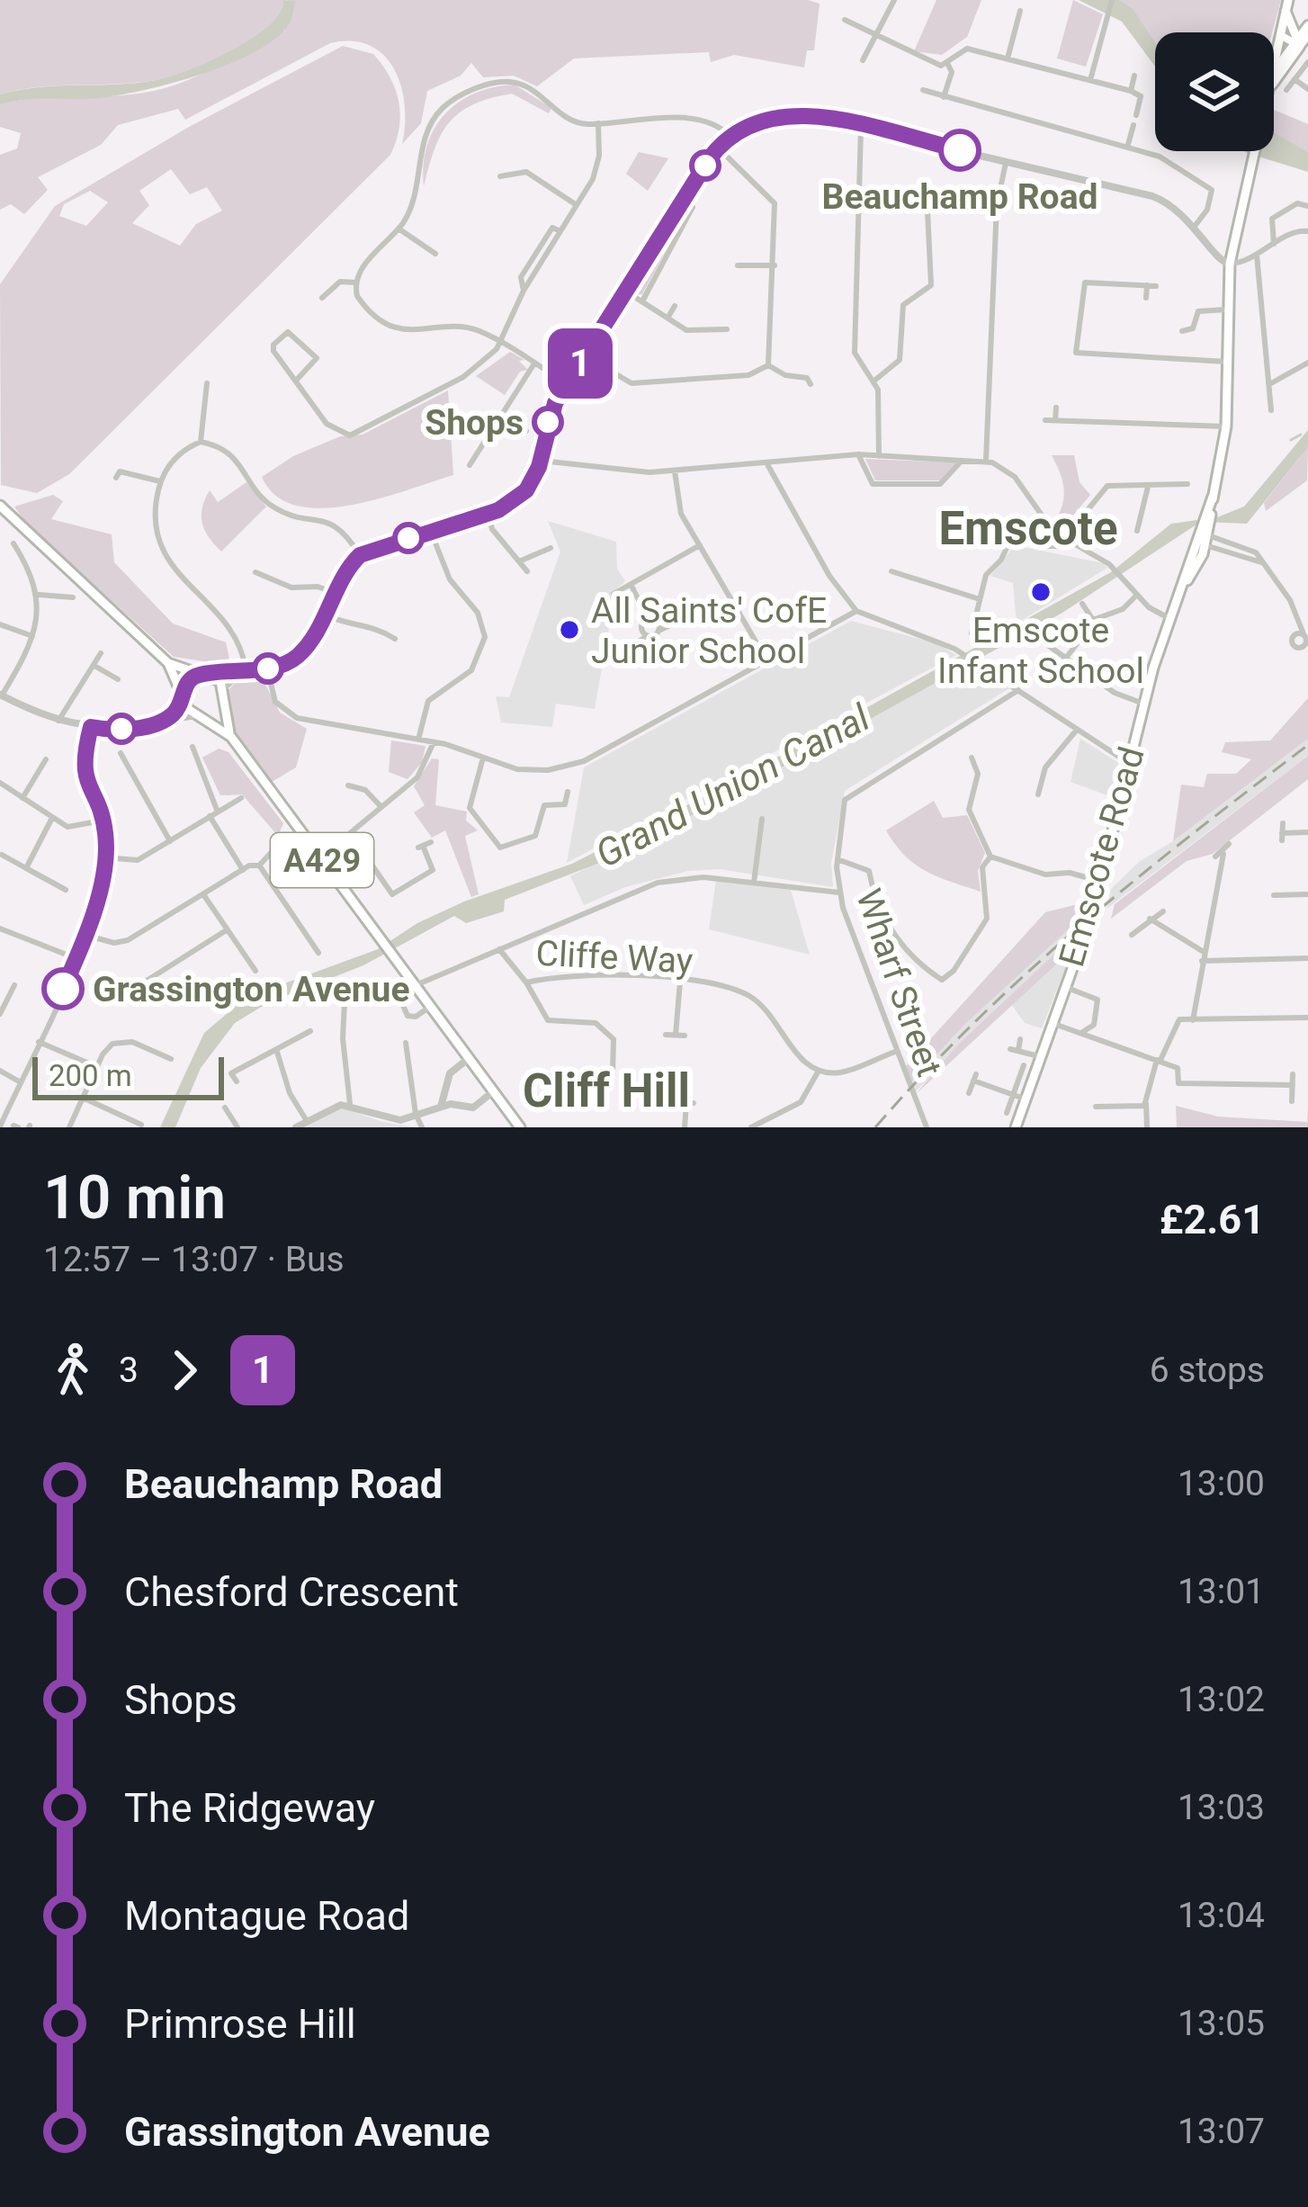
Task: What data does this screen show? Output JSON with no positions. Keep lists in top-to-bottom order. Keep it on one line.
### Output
{"streets":{"main road":["Emscote Road","A429"],"street":["Cliffe Way","Wharf Street"]},"districts":["Emscote","Cliff Hill"],"water":["Grand Union Canal"],"places":["Beauchamp Road","Shops","Emscote Infant School","All Saints' CofE Junior School","Grassington Avenue"],"lines":["bus line 1"],"scale_bar":"200 m","page":{"on_map":"1","scale":"200 m","heading":["10 min","12:57 – 13:07 · Bus","£2.61"],"legs":["3","1","6 stops"],"list":[{"name":"Beauchamp Road","value":"13:00"},{"name":"Chesford Crescent","value":"13:01"},{"name":"Shops","value":"13:02"},{"name":"The Ridgeway","value":"13:03"},{"name":"Montague Road","value":"13:04"},{"name":"Primrose Hill","value":"13:05"},{"name":"Grassington Avenue","value":"13:07"}]}}
